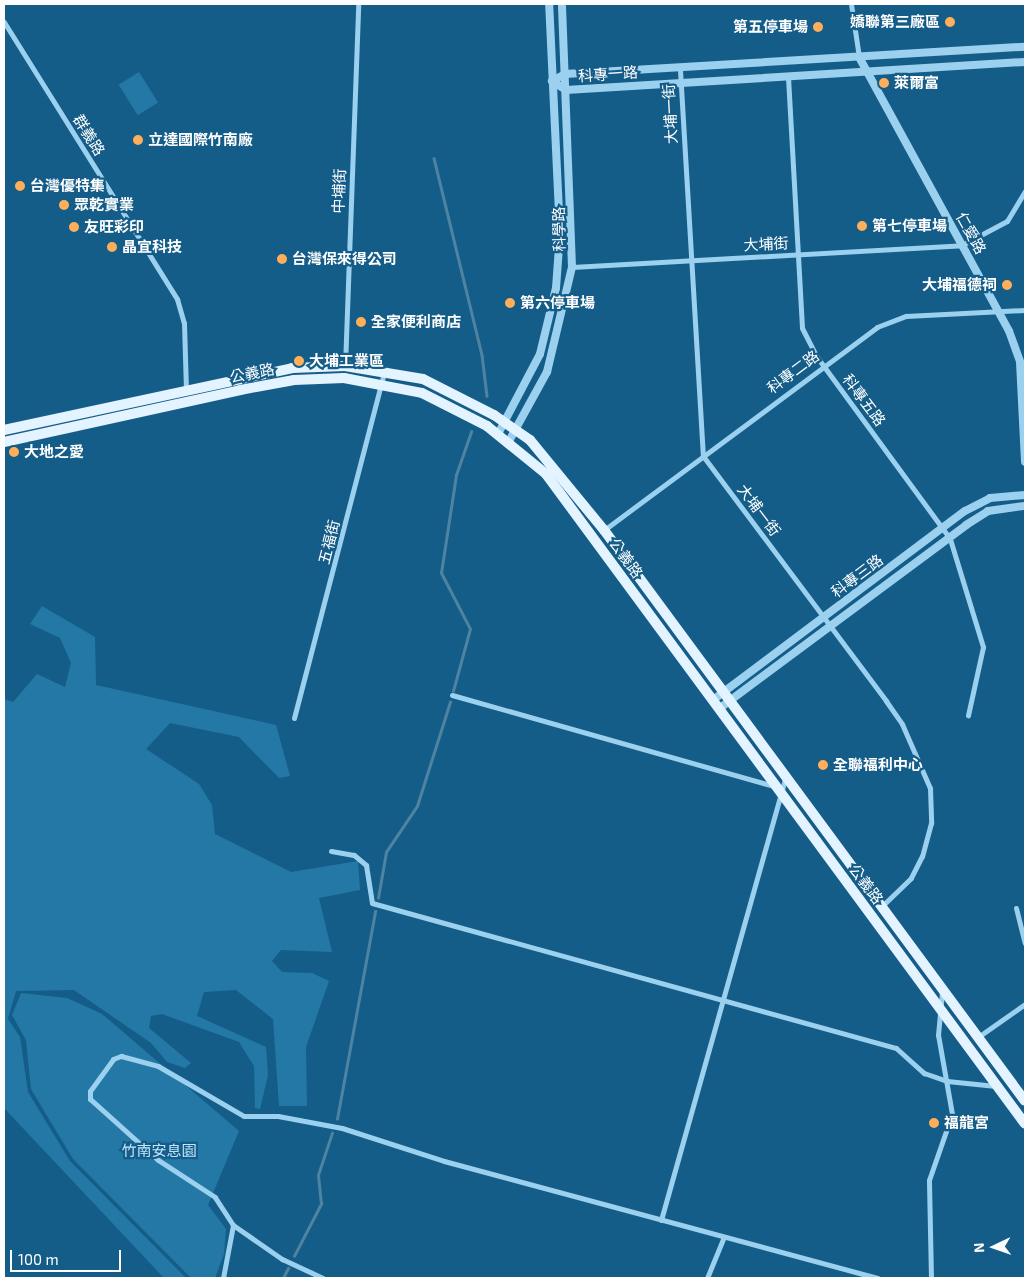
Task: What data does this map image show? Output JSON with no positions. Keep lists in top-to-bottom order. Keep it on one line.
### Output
{"streets":{"main road":["公義路"],"street":["科專一路","大埔一街","群義路","中埔街","科學路","仁愛路","大埔街","科專二路","科專五路","五福街","科專三路"]},"crossings":[["科專一路","大埔一街"],["科專一路","科學路"],["科專一路","仁愛路"],["科專一路","科專五路"],["大埔一街","大埔街"],["大埔一街","科專二路"],["大埔一街","公義路"],["大埔一街","科專三路"],["群義路","公義路"],["中埔街","公義路"],["科學路","大埔街"],["科學路","公義路"],["仁愛路","大埔街"],["仁愛路","科專二路"],["大埔街","科專五路"],["科專二路","公義路"],["科專二路","科專五路"],["公義路","五福街"],["公義路","科專三路"],["科專五路","科專三路"]],"parks":["竹南安息園"],"places":["嬌聯第三廠區","第五停車場","萊爾富","立達國際竹南廠","台灣優特集","眾乾實業","第七停車場","友旺彩印","晶宜科技","台灣保來得公司","大埔福德祠","第六停車場","全家便利商店","大埔工業區","大地之愛","全聯福利中心","福龍宮"],"scale_bar":"100 m","north":"left"}
